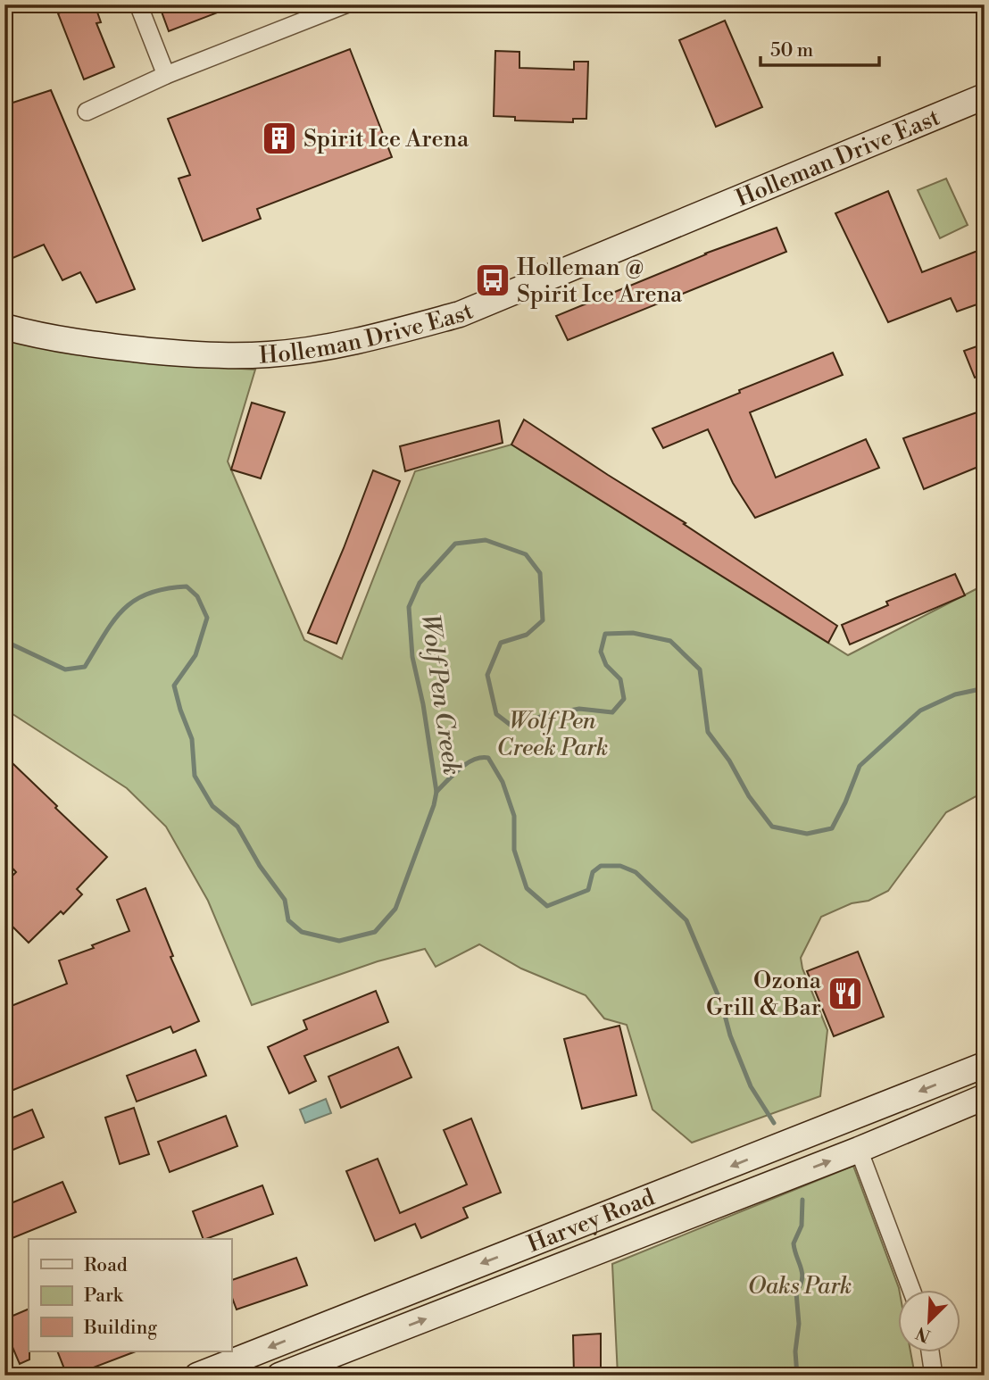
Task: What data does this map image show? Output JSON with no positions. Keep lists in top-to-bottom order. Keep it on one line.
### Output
{"streets":{"main road":["Holleman Drive East","Harvey Road"]},"water":["Wolf Pen Creek"],"parks":["Wolf Pen Creek Park","Oaks Park"],"places":{"building":["Spirit Ice Arena"],"bus stop":["Holleman @ Spirit Ice Arena"],"restaurant":["Ozona Grill & Bar"]},"legend":["Road","Park","Building"],"scale_bar":"50 m","north":"bottom left"}
